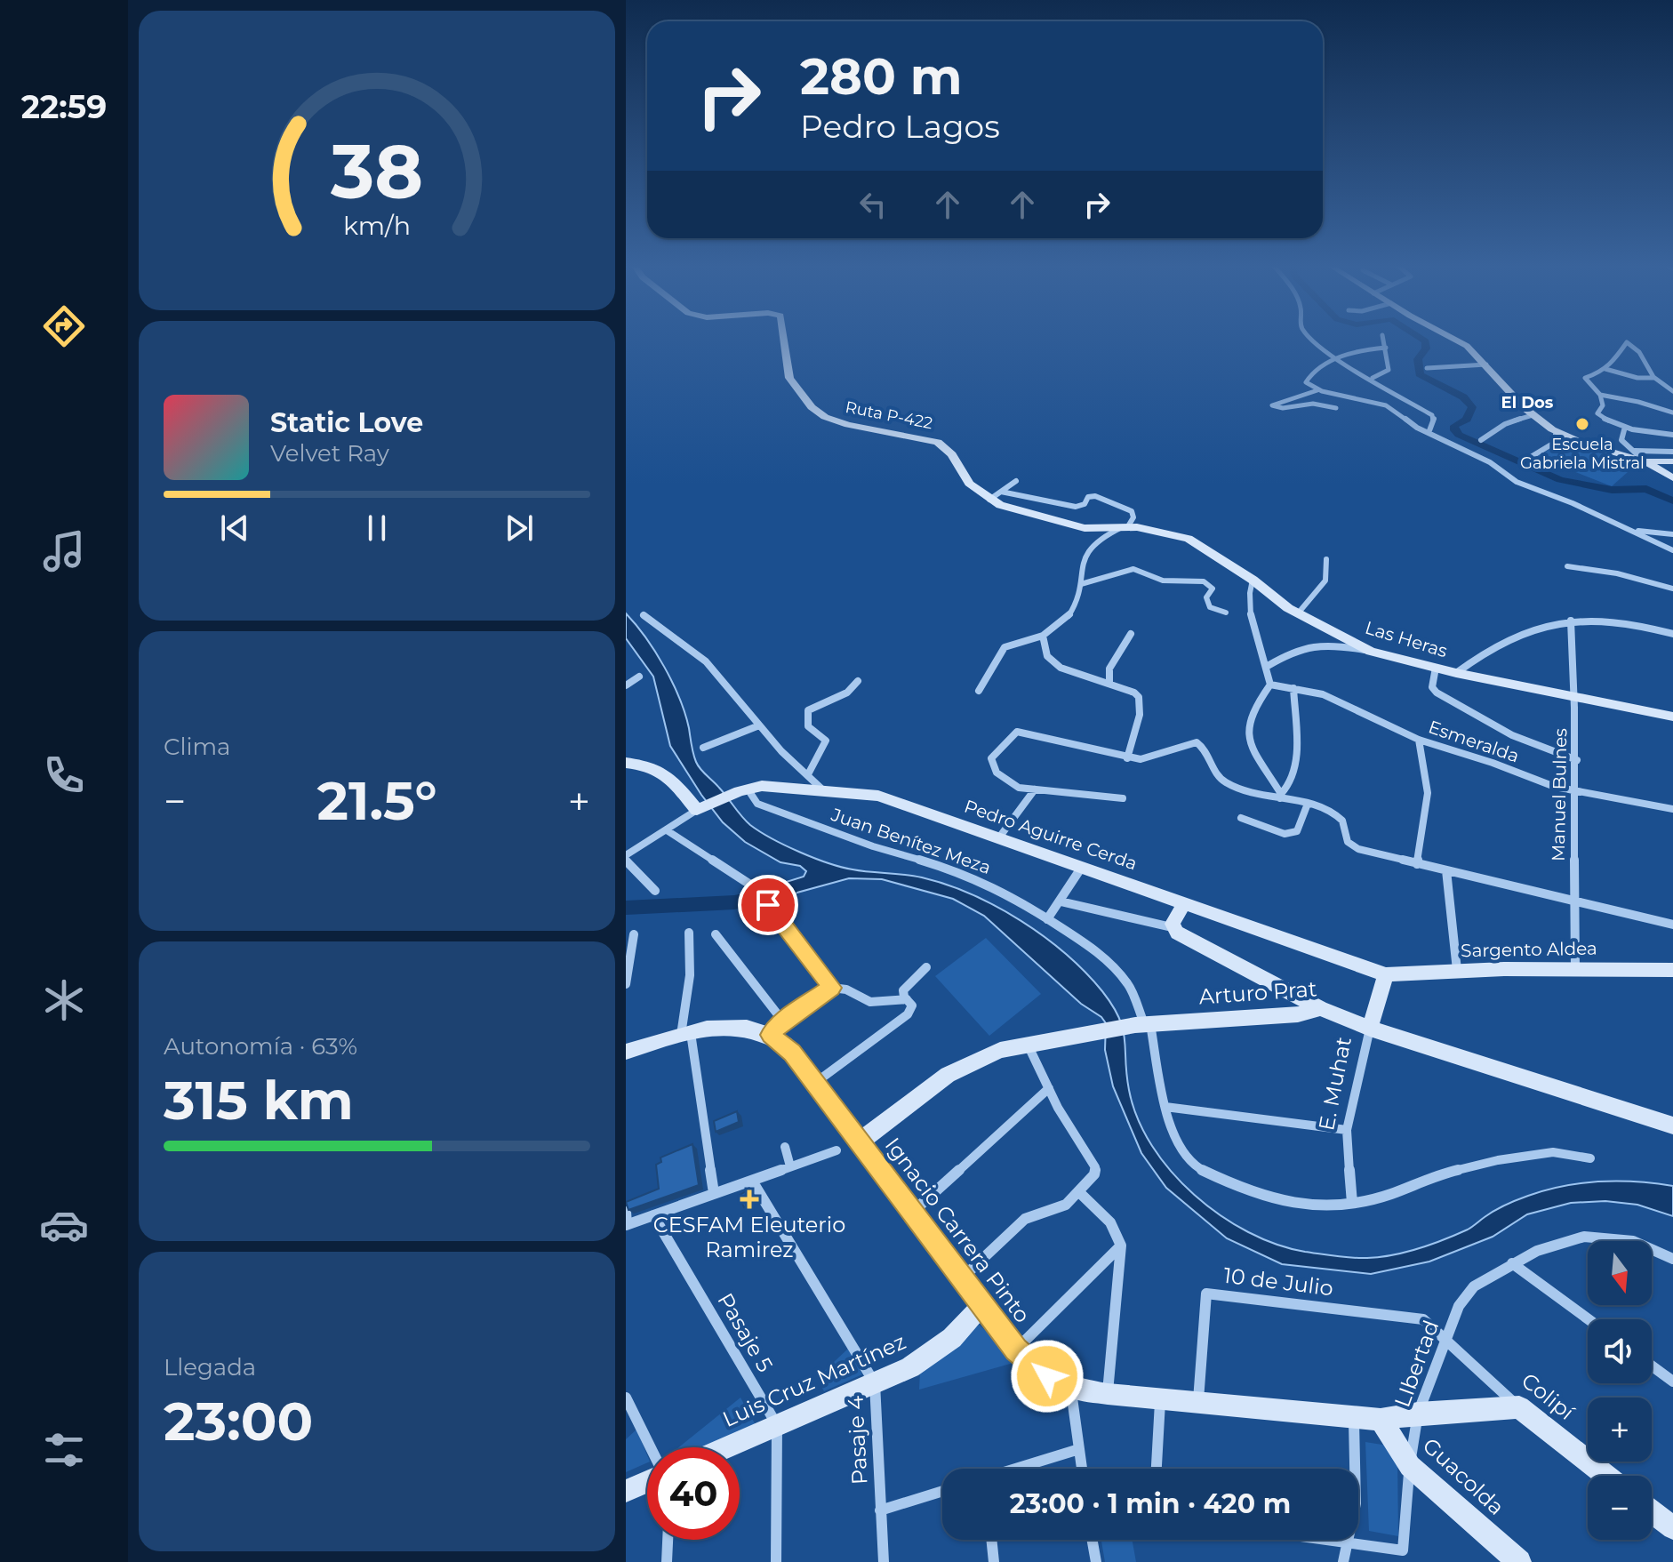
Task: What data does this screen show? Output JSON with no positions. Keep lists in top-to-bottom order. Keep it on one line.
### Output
{"streets":{"street":["Ruta P-422","Las Heras","Esmeralda","Manuel Bulnes","Pedro Aguirre Cerda","Juan Benítez Meza","Sargento Aldea","Arturo Prat","E. Muhat","Ignacio Carrera Pinto","10 de Julio","Pasaje 5","LIbertad","Luis Cruz Martínez","Colipí","Pasaje 4","Guacolda"]},"crossings":[["Ruta P-422","Las Heras"],["Las Heras","Manuel Bulnes"],["Esmeralda","Manuel Bulnes"],["Manuel Bulnes","Sargento Aldea"],["Pedro Aguirre Cerda","Juan Benítez Meza"],["Pedro Aguirre Cerda","Sargento Aldea"],["Pedro Aguirre Cerda","E. Muhat"],["Juan Benítez Meza","Arturo Prat"],["Juan Benítez Meza","E. Muhat"],["Sargento Aldea","E. Muhat"],["Arturo Prat","E. Muhat"],["Arturo Prat","Ignacio Carrera Pinto"],["Ignacio Carrera Pinto","10 de Julio"],["Ignacio Carrera Pinto","LIbertad"],["Ignacio Carrera Pinto","Luis Cruz Martínez"],["Ignacio Carrera Pinto","Colipí"],["Ignacio Carrera Pinto","Guacolda"],["10 de Julio","LIbertad"],["10 de Julio","Colipí"],["Pasaje 5","Luis Cruz Martínez"],["LIbertad","Colipí"],["LIbertad","Guacolda"],["Luis Cruz Martínez","Pasaje 4"]],"districts":["El Dos"],"places":{"other":["Escuela Gabriela Mistral"],"health":["CESFAM Eleuterio Ramirez"]},"north":"bottom","page":{"tabs":"22:59","turn":["280 m","Pedro Lagos"],"song":["Static Love","Velvet Ray"],"tile":["Clima",["Autonomía · 63%","315 km"],["Llegada","23:00"]],"heat":["−","21.5°","+"],"map_buttons":["+","−"],"limit":"40","trip":"23:00 · 1 min · 420 m","gauge":["38","km/h"]}}
